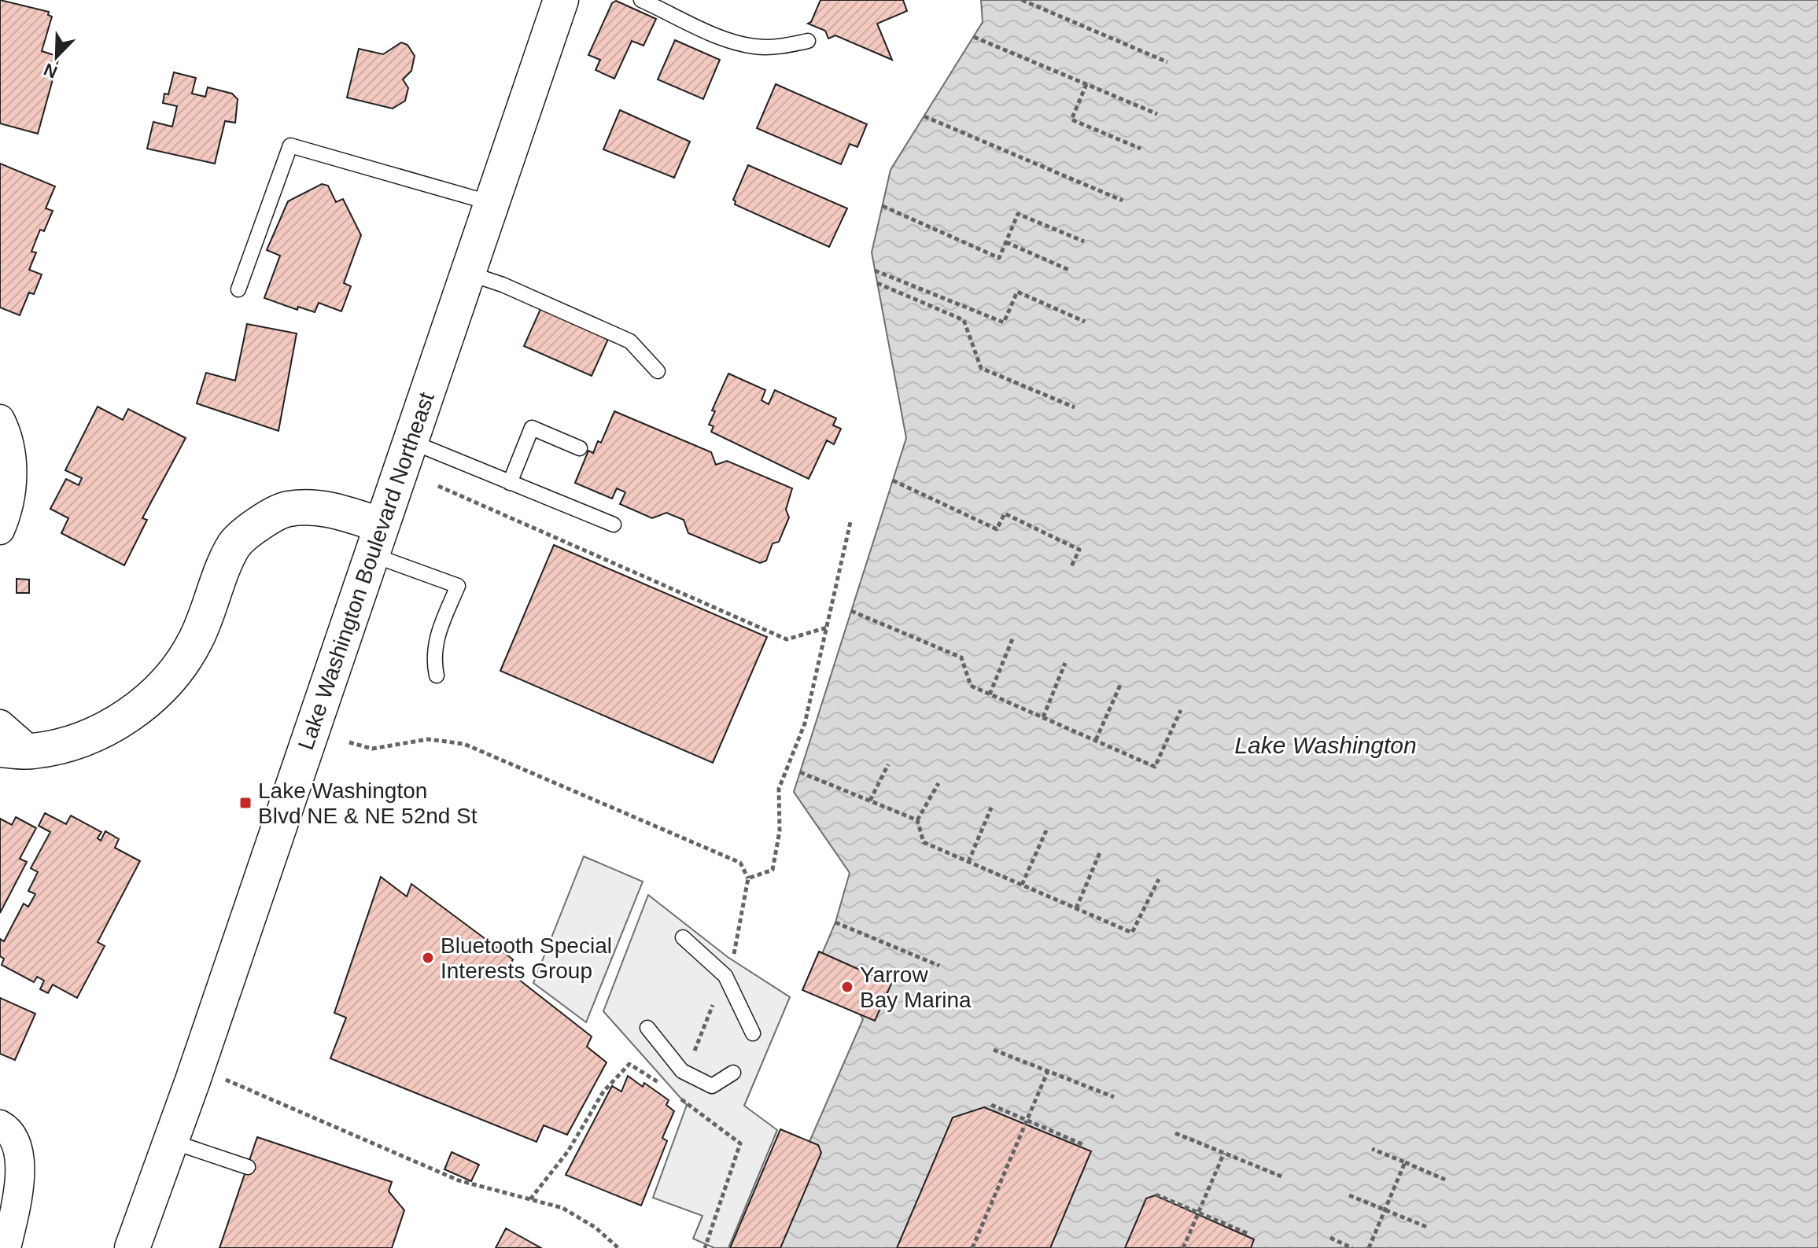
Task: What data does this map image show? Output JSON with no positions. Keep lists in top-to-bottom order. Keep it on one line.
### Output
{"streets":{"main road":["Lake Washington Boulevard Northeast"]},"water":["Lake Washington"],"places":{"transit":["Lake Washington Blvd NE & NE 52nd St"],"other":["Bluetooth Special Interests Group","Yarrow Bay Marina"]},"north":"bottom left"}
